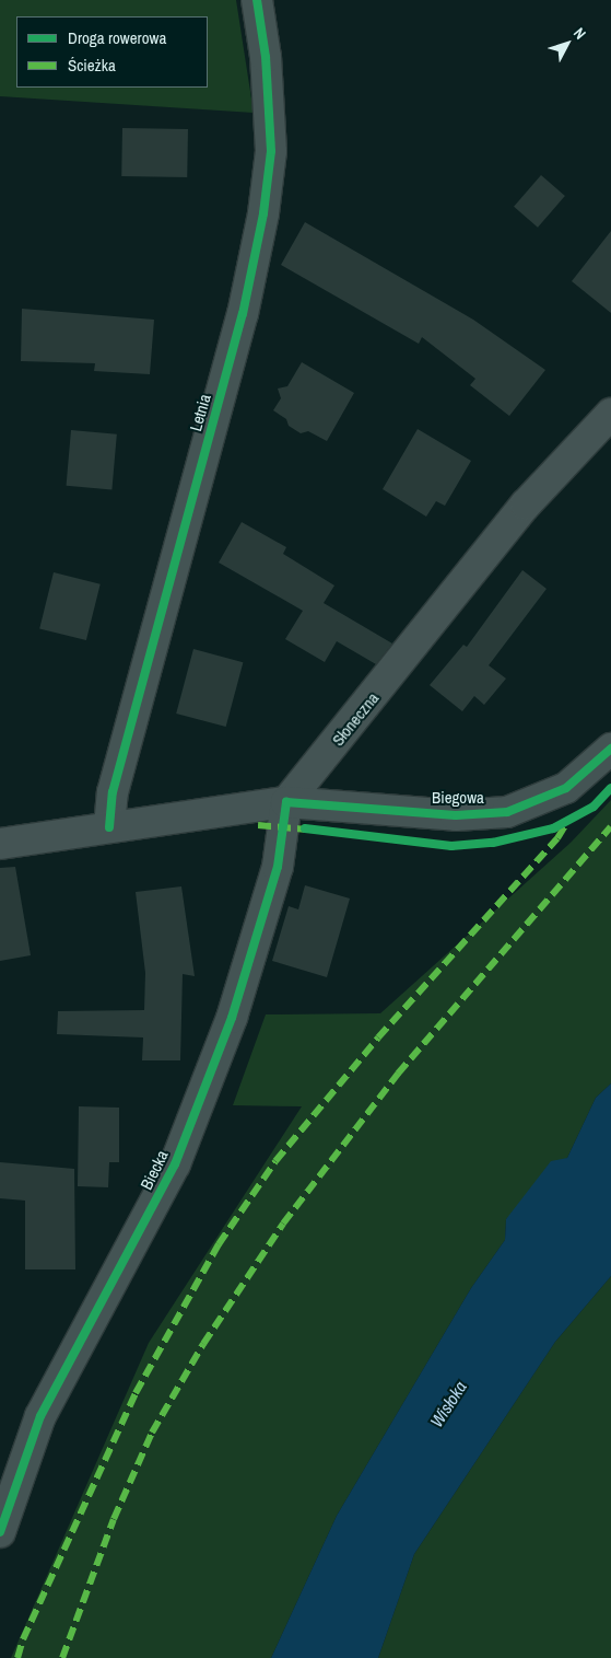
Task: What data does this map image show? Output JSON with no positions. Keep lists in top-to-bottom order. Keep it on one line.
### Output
{"streets":{"street":["Letnia","Słoneczna","Biegowa","Biecka"]},"crossings":[["Słoneczna","Biegowa"],["Słoneczna","Biecka"],["Biegowa","Biecka"]],"water":["Wisłoka"],"legend":["Droga rowerowa","Ścieżka"],"north":"top right"}
